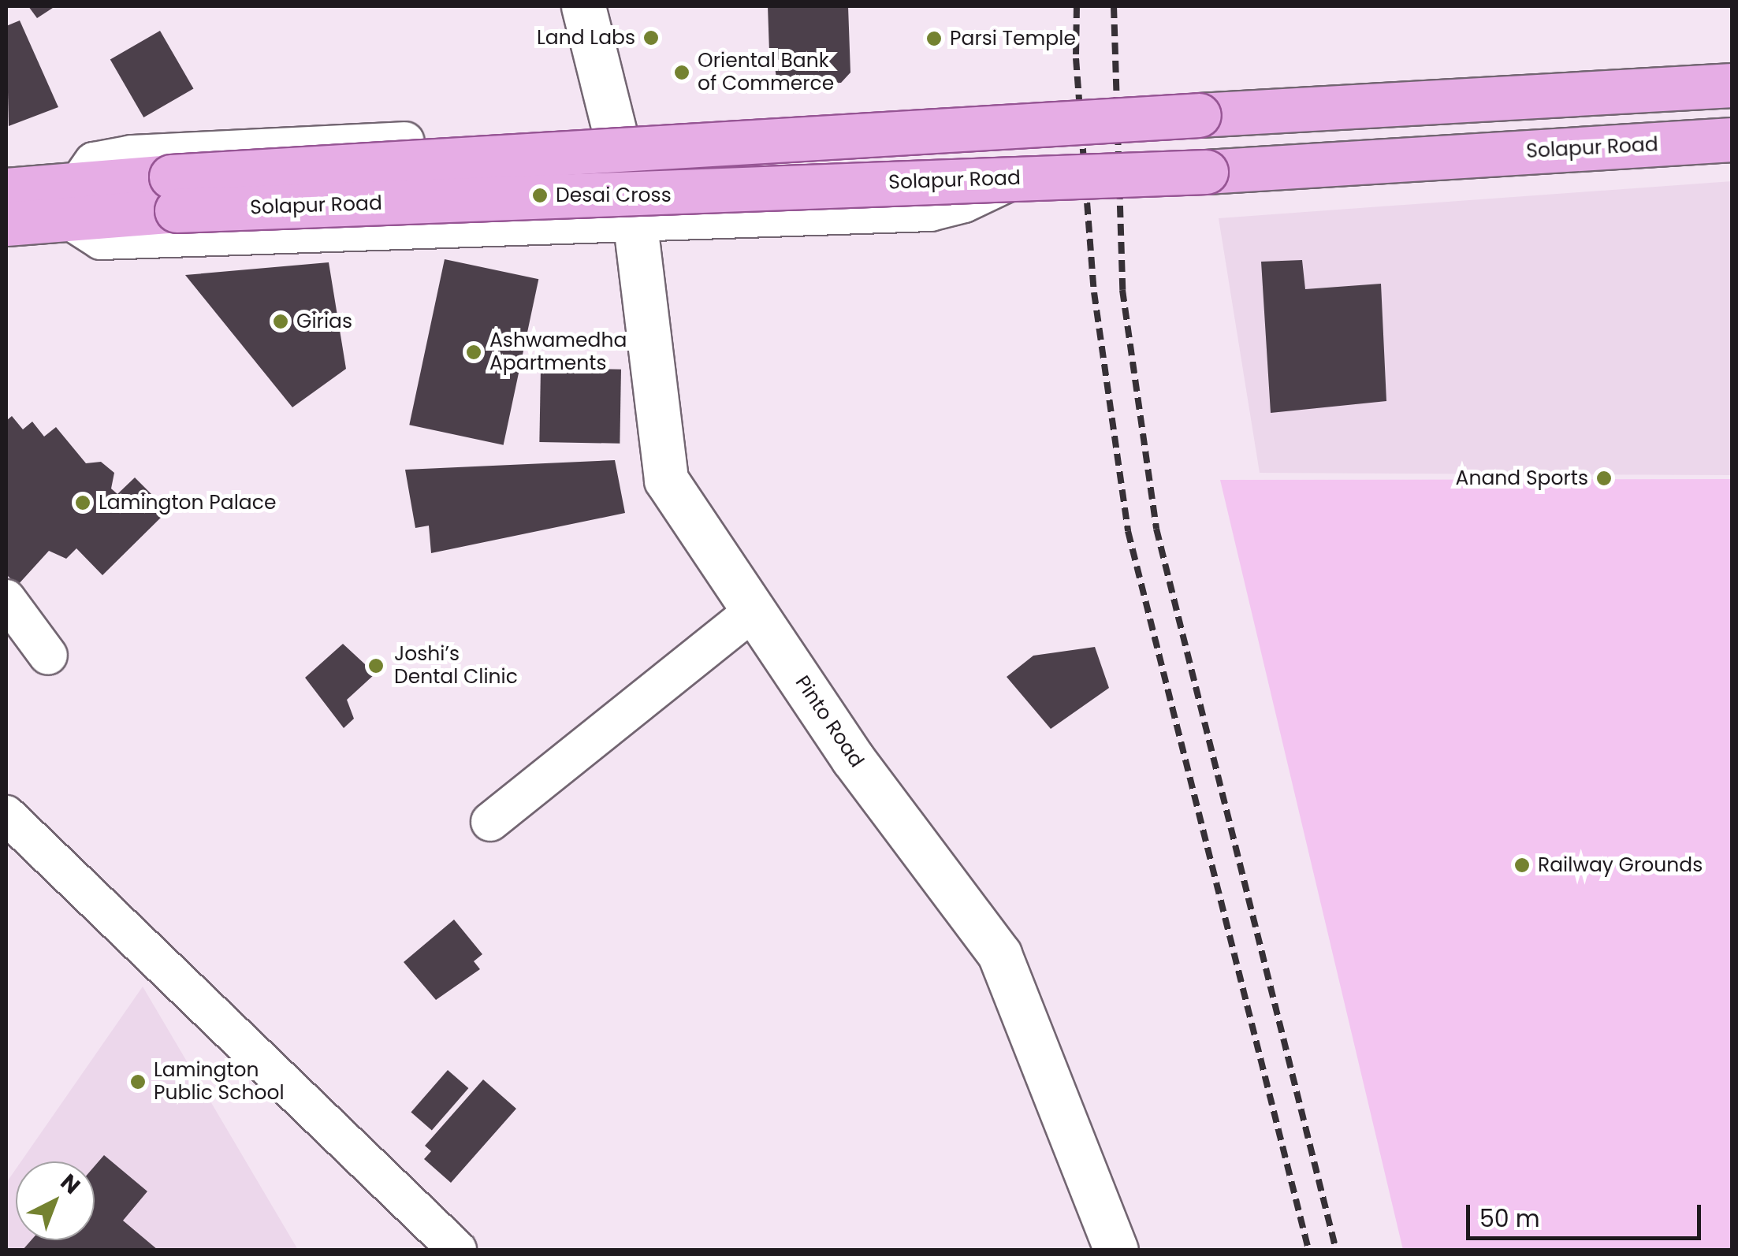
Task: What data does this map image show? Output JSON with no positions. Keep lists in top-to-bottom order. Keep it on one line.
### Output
{"streets":{"main road":["Solapur Road"],"street":["Pinto Road"]},"places":["Land Labs","Parsi Temple","Oriental Bank of Commerce","Desai Cross","Girias","Ashwamedha Apartments","Anand Sports","Lamington Palace","Joshi’s Dental Clinic","Railway Grounds","Lamington Public School"],"scale_bar":"50 m","north":"top right"}
